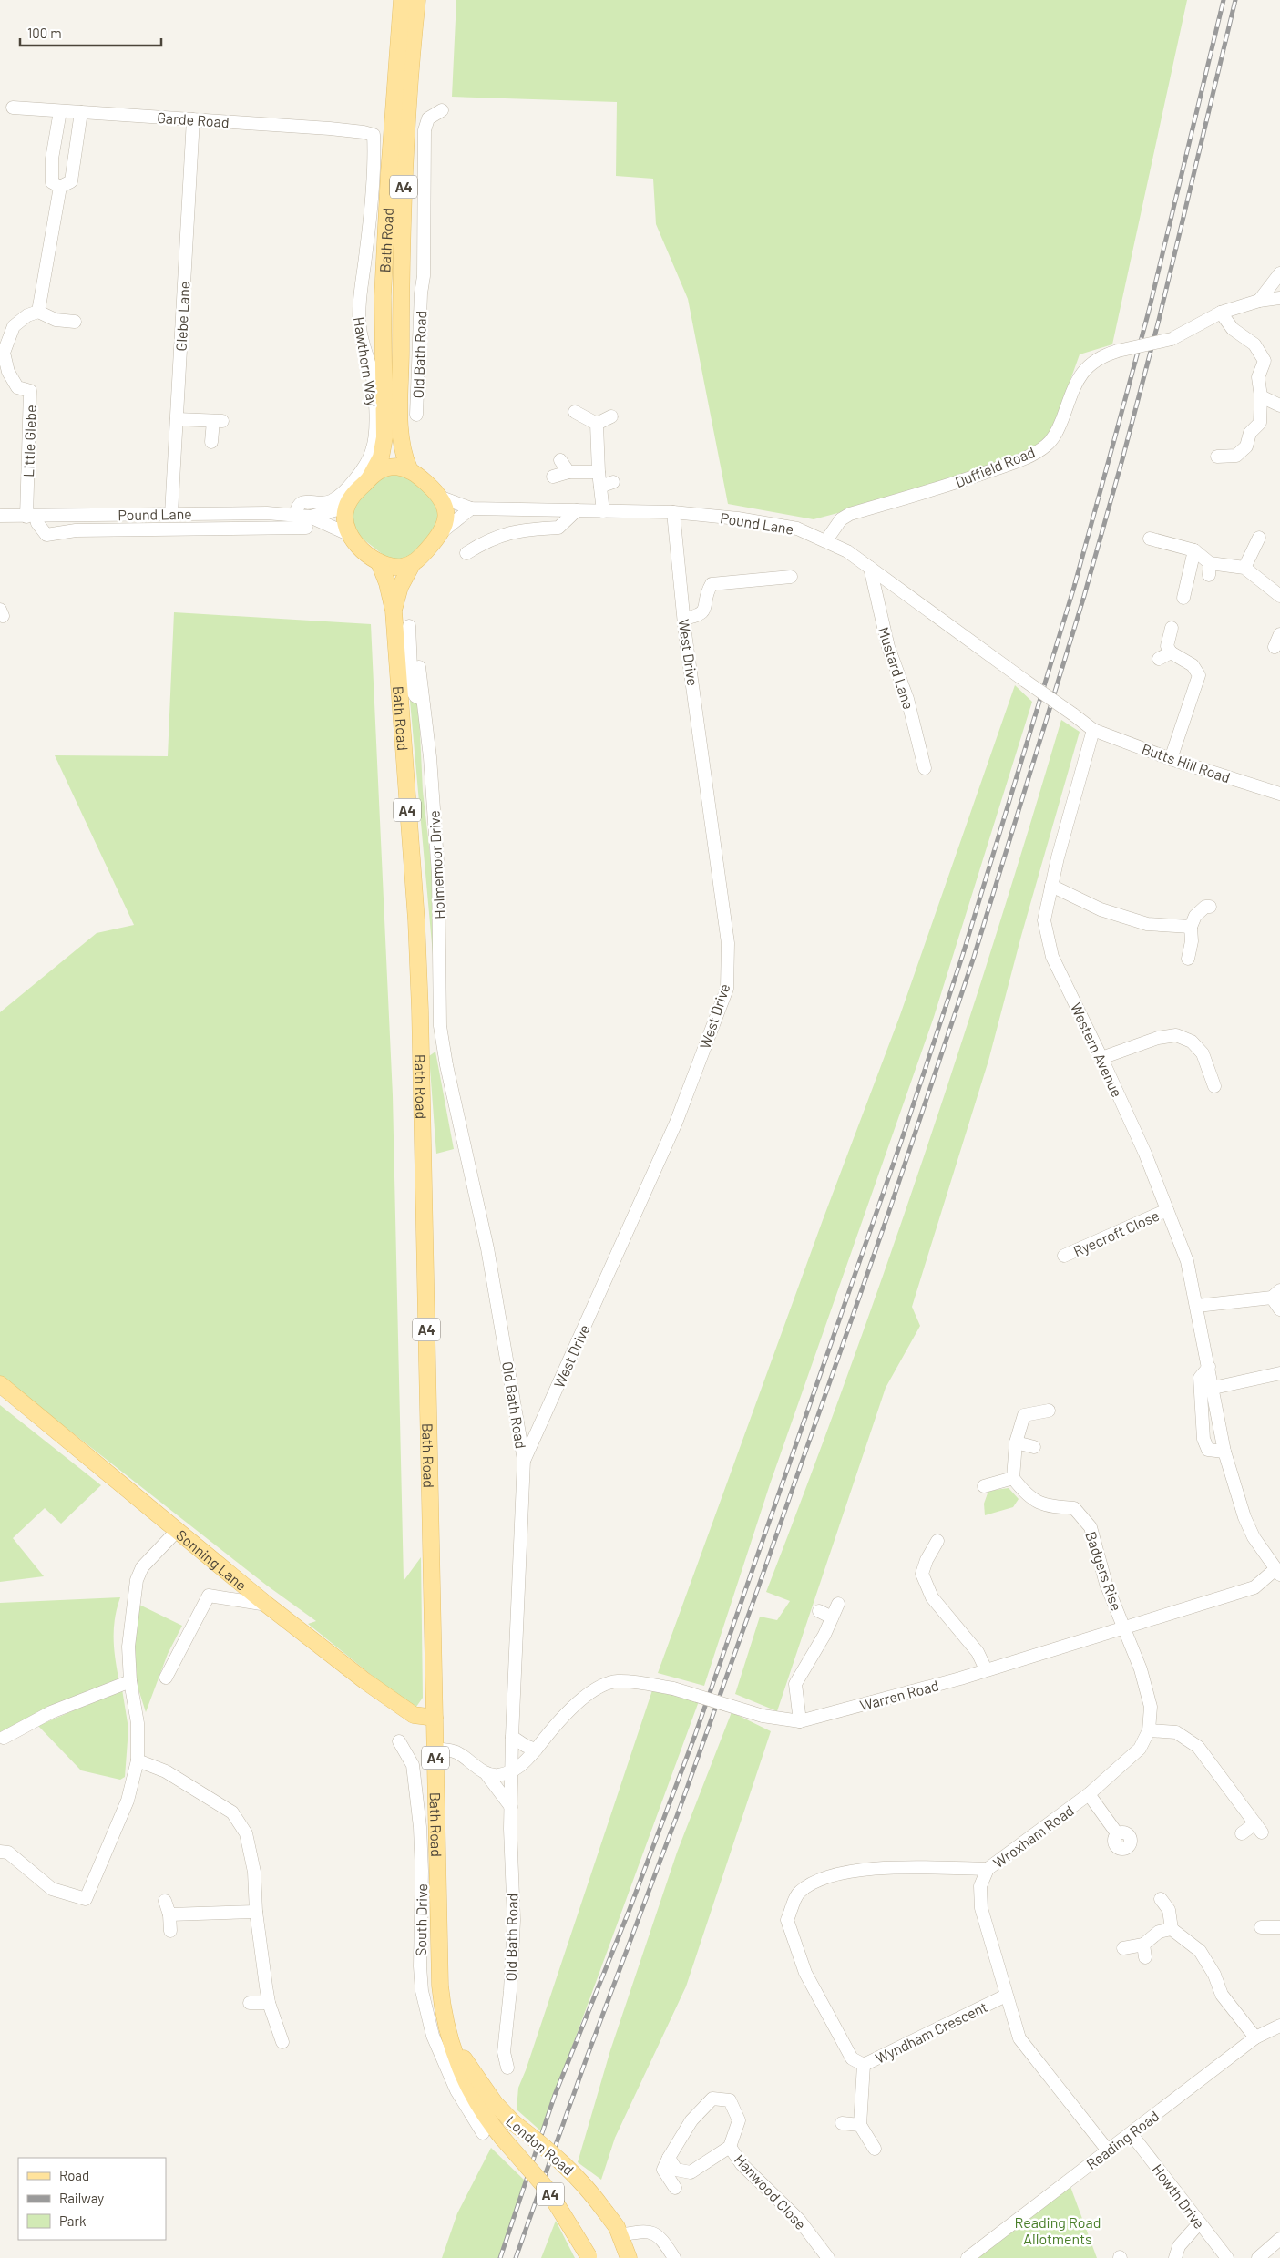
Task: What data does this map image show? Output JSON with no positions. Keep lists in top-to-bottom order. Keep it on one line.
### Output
{"streets":{"main road":["A4","Bath Road","Sonning Lane","London Road"],"street":["Garde Road","Glebe Lane","Old Bath Road","Hawthorn Way","Little Glebe","Duffield Road","Pound Lane","West Drive","Mustard Lane","Butts Hill Road","Holmemoor Drive","Western Avenue","Ryecroft Close","Badgers Rise","Warren Road","Wroxham Road","South Drive","Wyndham Crescent","Reading Road","Hanwood Close","Howth Drive"]},"crossings":[["Garde Road","Glebe Lane"],["Garde Road","Hawthorn Way"],["Bath Road","Old Bath Road"],["Bath Road","Pound Lane"],["Bath Road","Sonning Lane"],["Bath Road","South Drive"],["Bath Road","London Road"],["Glebe Lane","Pound Lane"],["Old Bath Road","West Drive"],["Old Bath Road","Holmemoor Drive"],["Old Bath Road","Warren Road"],["Hawthorn Way","Pound Lane"],["Little Glebe","Pound Lane"],["Duffield Road","Pound Lane"],["Pound Lane","West Drive"],["Pound Lane","Mustard Lane"],["Pound Lane","Butts Hill Road"],["Pound Lane","Western Avenue"],["Butts Hill Road","Western Avenue"],["Western Avenue","Ryecroft Close"],["Western Avenue","Warren Road"],["Badgers Rise","Warren Road"],["Badgers Rise","Wroxham Road"],["Warren Road","Wroxham Road"],["Wroxham Road","Wyndham Crescent"],["Wroxham Road","Reading Road"],["Reading Road","Howth Drive"]],"parks":["Reading Road Allotments"],"legend":["Road","Railway","Park"],"scale_bar":"100 m"}
